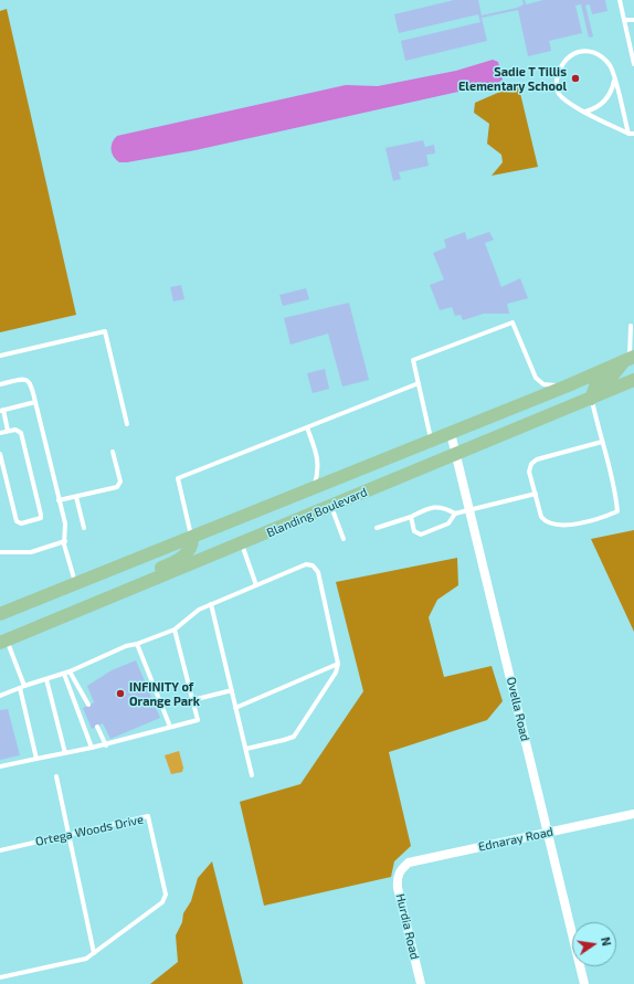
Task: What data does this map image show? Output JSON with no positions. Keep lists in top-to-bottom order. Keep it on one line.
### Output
{"streets":{"main road":["Blanding Boulevard"],"street":["Ovella Road","Ednaray Road","Hurdia Road"],"lane":["Ortega Woods Drive"]},"crossings":[["Blanding Boulevard","Ovella Road"],["Ovella Road","Ednaray Road"],["Ednaray Road","Hurdia Road"]],"places":["Sadie T Tillis Elementary School","INFINITY of Orange Park"],"north":"right"}
